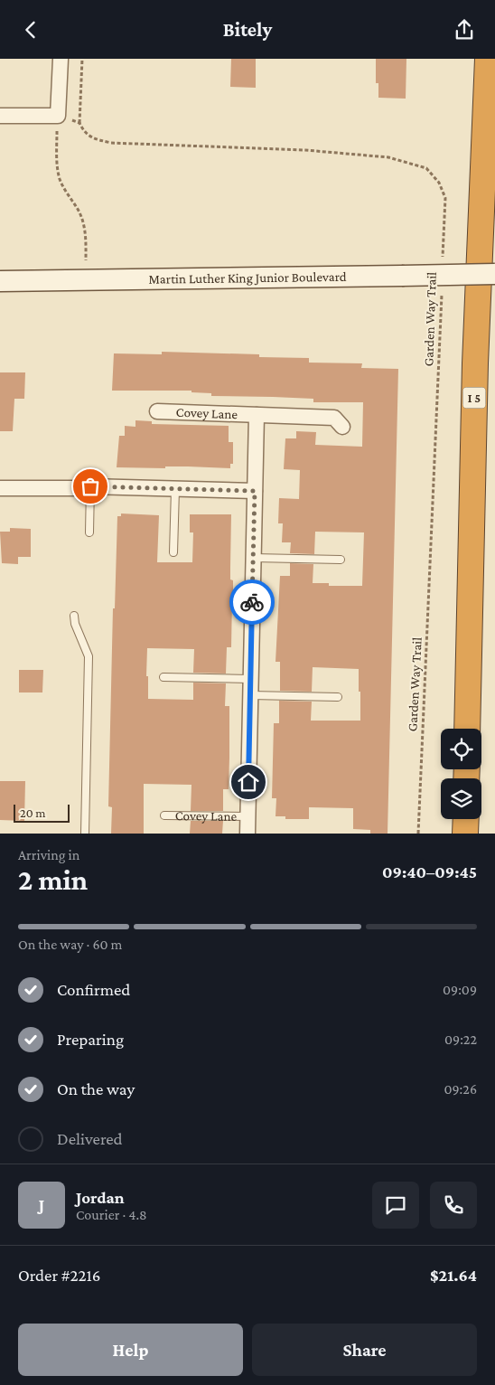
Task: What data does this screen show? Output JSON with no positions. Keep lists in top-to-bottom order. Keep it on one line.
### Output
{"streets":{"highway":["I 5"],"main road":["Martin Luther King Junior Boulevard"],"street":["Covey Lane"],"path":["Garden Way Trail"]},"scale_bar":"20 m","page":{"header":"Bitely","scale":"20 m","heading":["2 min","Arriving in","09:40–09:45"],"panel":["Jordan","Courier · 4.8","Order #2216","$21.64"],"bar":"On the way · 60 m","list":[["Confirmed","09:09"],["Preparing","09:22"],["On the way","09:26"],"Delivered"],"round":"J","buttons":["Help","Share"]}}
